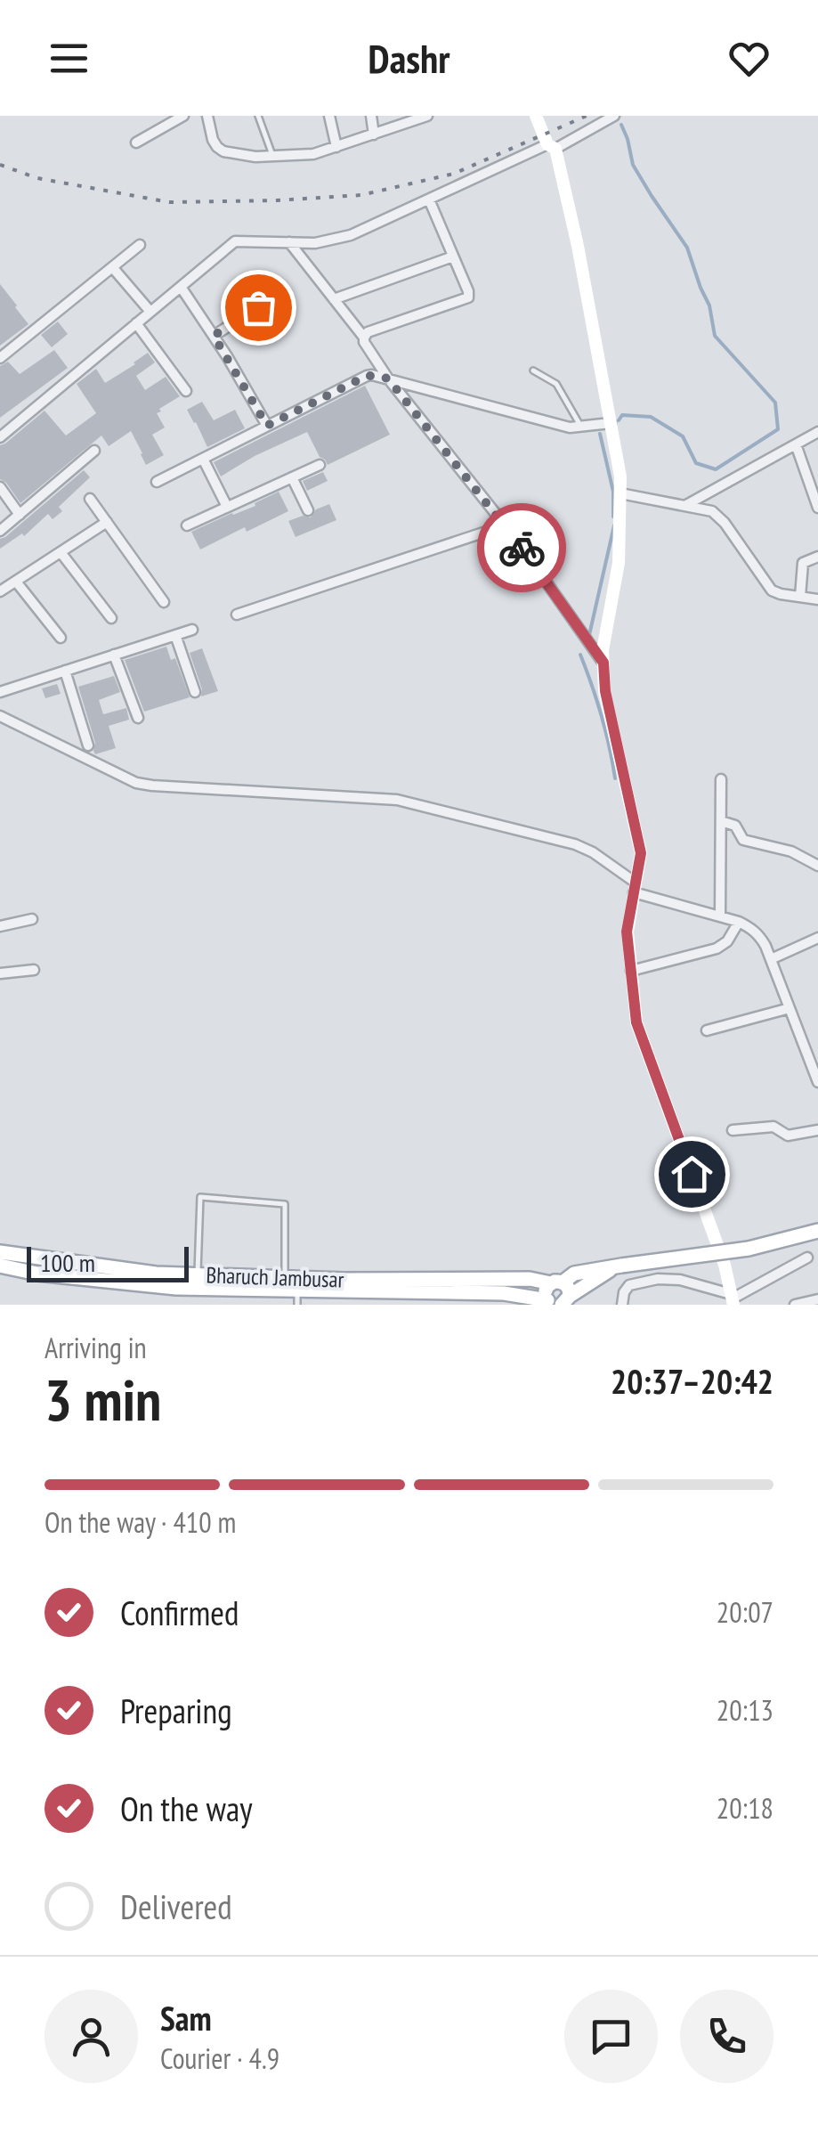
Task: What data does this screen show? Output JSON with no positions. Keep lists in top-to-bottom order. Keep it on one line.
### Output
{"streets":{"main road":["Bharuch Jambusar"]},"scale_bar":"100 m","page":{"header":"Dashr","scale":"100 m","heading":["3 min","Arriving in","20:37–20:42"],"panel":["Sam","Courier · 4.9"],"bar":"On the way · 410 m","list":[["Confirmed","20:07"],["Preparing","20:13"],["On the way","20:18"],"Delivered"]}}
